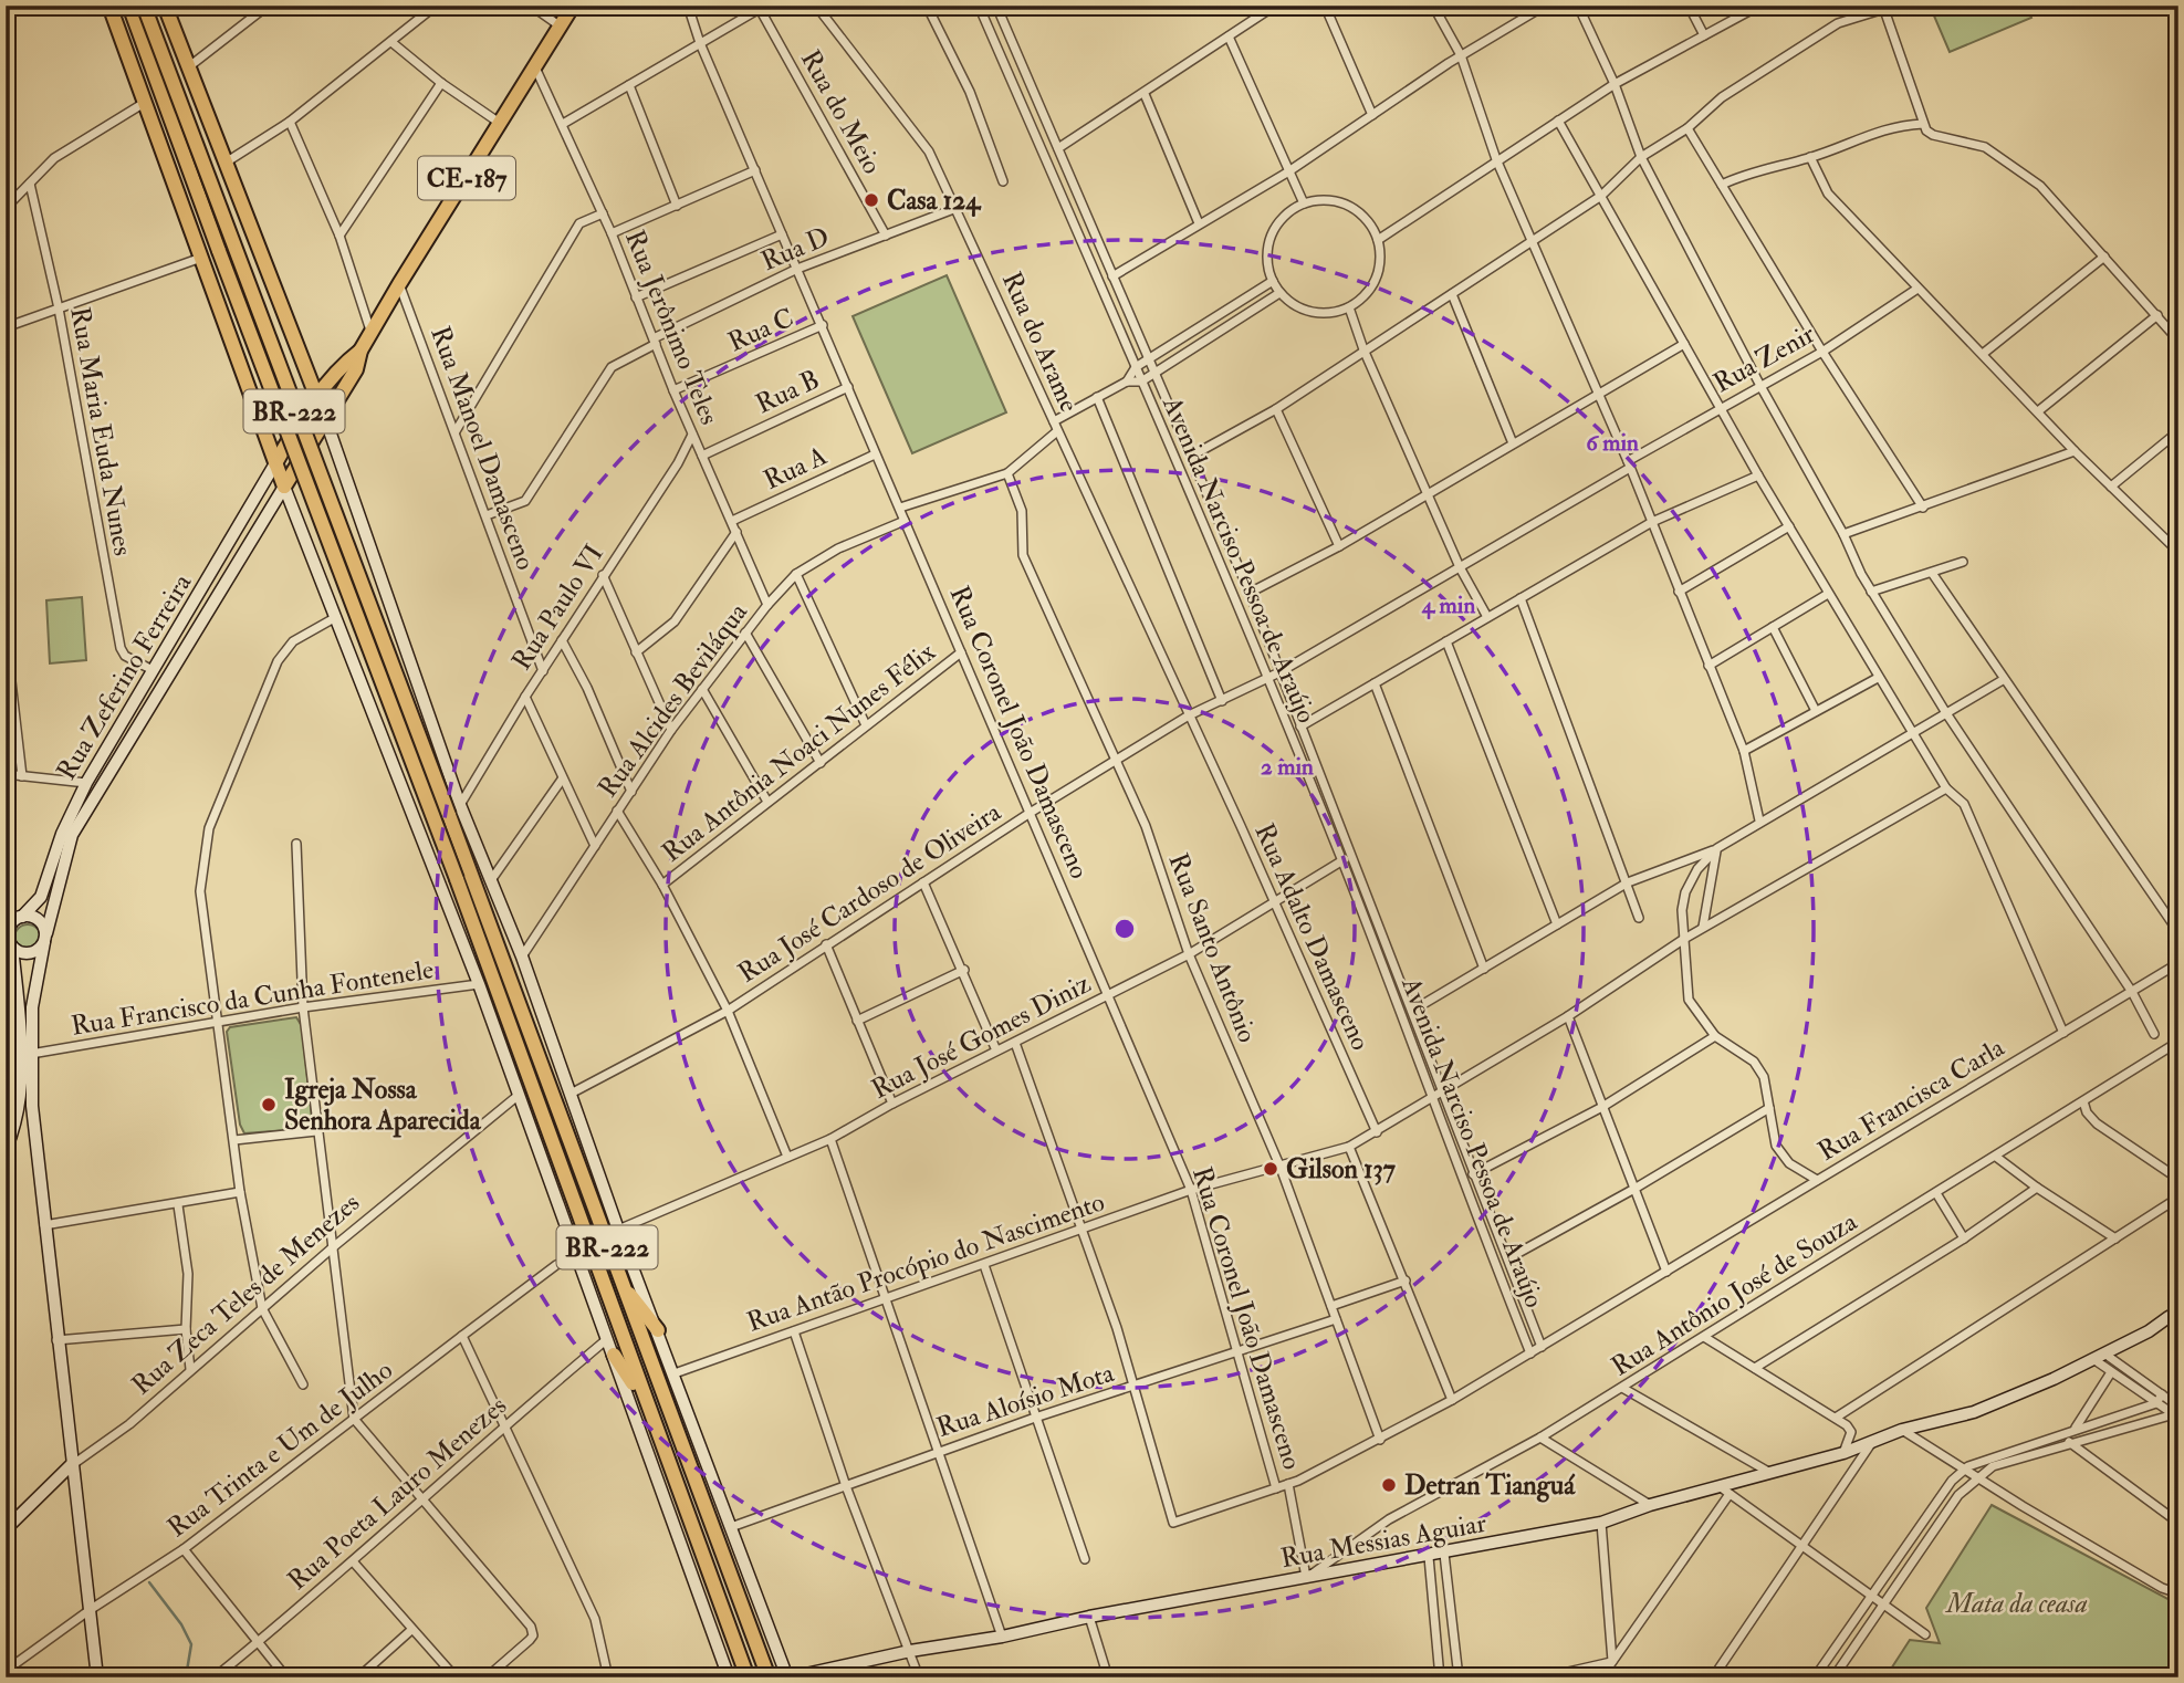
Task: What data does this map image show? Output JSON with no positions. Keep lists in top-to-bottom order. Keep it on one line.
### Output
{"streets":{"highway":["CE-187","BR-222"],"main road":["Rua Zeferino Ferreira","Rua Zeca Teles de Menezes","Rua Messias Aguiar"],"street":["Rua do Meio","Rua D","Rua Jerônimo Teles","Rua C","Rua do Arame","Rua Zenir","Rua B","Rua Maria Euda Nunes","Rua Manoel Damasceno","Rua A","Avenida Narciso Pessoa de Araújo","Rua Paulo VI","Rua Alcides Beviláqua","Rua Coronel João Damasceno","Rua Antônia Noaci Nunes Félix","Rua José Cardoso de Oliveira","Rua Adalto Damasceno","Rua Santo Antônio","Rua Francisco da Cunha Fontenele","Rua José Gomes Diniz","Rua Francisca Carla","Rua Antão Procópio do Nascimento","Rua Antônio José de Souza","Rua Aloísio Mota","Rua Trinta e Um de Julho","Rua Poeta Lauro Menezes"]},"crossings":[["Rua do Meio","Rua D"],["CE-187","Rua Jerônimo Teles"],["CE-187","BR-222"],["CE-187","Rua Manoel Damasceno"],["CE-187","Rua Zeferino Ferreira"],["CE-187","Rua Zeca Teles de Menezes"],["Rua D","Rua Jerônimo Teles"],["Rua D","Rua do Arame"],["Rua D","Rua Manoel Damasceno"],["Rua D","Rua Coronel João Damasceno"],["Rua Jerônimo Teles","Rua C"],["Rua Jerônimo Teles","Rua B"],["Rua Jerônimo Teles","Rua A"],["Rua Jerônimo Teles","Rua Paulo VI"],["Rua Jerônimo Teles","Rua Alcides Beviláqua"],["Rua C","Rua Coronel João Damasceno"],["Rua do Arame","Rua José Cardoso de Oliveira"],["Rua do Arame","Rua Adalto Damasceno"],["Rua Zenir","Rua José Cardoso de Oliveira"],["Rua B","Rua Coronel João Damasceno"],["BR-222","Rua Paulo VI"],["BR-222","Rua Zeferino Ferreira"],["BR-222","Rua Francisco da Cunha Fontenele"],["BR-222","Rua Zeca Teles de Menezes"],["BR-222","Rua Trinta e Um de Julho"],["BR-222","Rua Poeta Lauro Menezes"],["Rua Maria Euda Nunes","Rua Zeferino Ferreira"],["Rua Manoel Damasceno","Rua Paulo VI"],["Rua A","Rua Coronel João Damasceno"],["Avenida Narciso Pessoa de Araújo","Rua José Cardoso de Oliveira"],["Avenida Narciso Pessoa de Araújo","Rua José Gomes Diniz"],["Avenida Narciso Pessoa de Araújo","Rua Francisca Carla"],["Avenida Narciso Pessoa de Araújo","Rua Antão Procópio do Nascimento"],["Rua Zeferino Ferreira","Rua Francisco da Cunha Fontenele"],["Rua Alcides Beviláqua","Rua Coronel João Damasceno"],["Rua Coronel João Damasceno","Rua Antônia Noaci Nunes Félix"],["Rua Coronel João Damasceno","Rua José Cardoso de Oliveira"],["Rua Coronel João Damasceno","Rua José Gomes Diniz"],["Rua Coronel João Damasceno","Rua Francisca Carla"],["Rua Coronel João Damasceno","Rua Antão Procópio do Nascimento"],["Rua Coronel João Damasceno","Rua Aloísio Mota"],["Rua José Cardoso de Oliveira","Rua Adalto Damasceno"],["Rua José Cardoso de Oliveira","Rua Santo Antônio"],["Rua Adalto Damasceno","Rua José Gomes Diniz"],["Rua Adalto Damasceno","Rua Antão Procópio do Nascimento"],["Rua Santo Antônio","Rua José Gomes Diniz"],["Rua Santo Antônio","Rua Francisca Carla"],["Rua Santo Antônio","Rua Antão Procópio do Nascimento"],["Rua Santo Antônio","Rua Aloísio Mota"],["Rua Francisca Carla","Rua Aloísio Mota"],["Rua Antônio José de Souza","Rua Messias Aguiar"]],"parks":["Mata da ceasa"],"places":["Casa 124","Igreja Nossa Senhora Aparecida","Gilson 137","Detran Tianguá"],"rings":["6 min","4 min","2 min"]}
